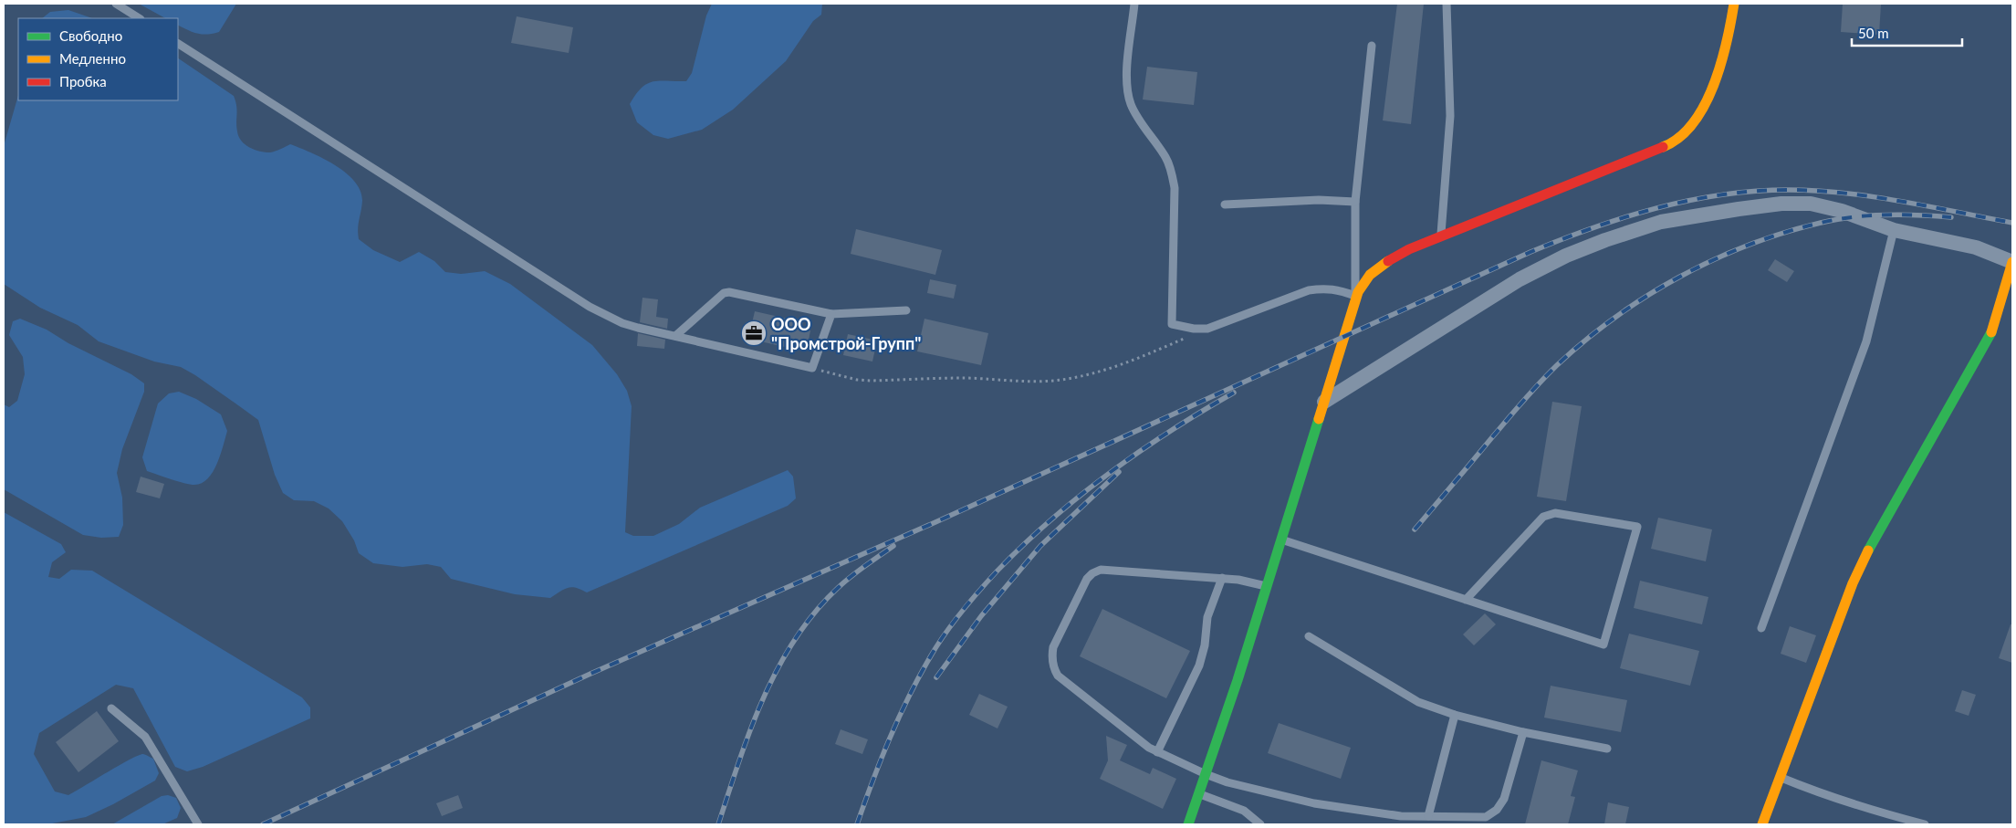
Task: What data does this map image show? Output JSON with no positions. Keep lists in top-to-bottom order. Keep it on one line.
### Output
{"places":{"office":["ООО \"Промстрой-Групп\""]},"legend":["Свободно","Медленно","Пробка"],"scale_bar":"50 m"}
